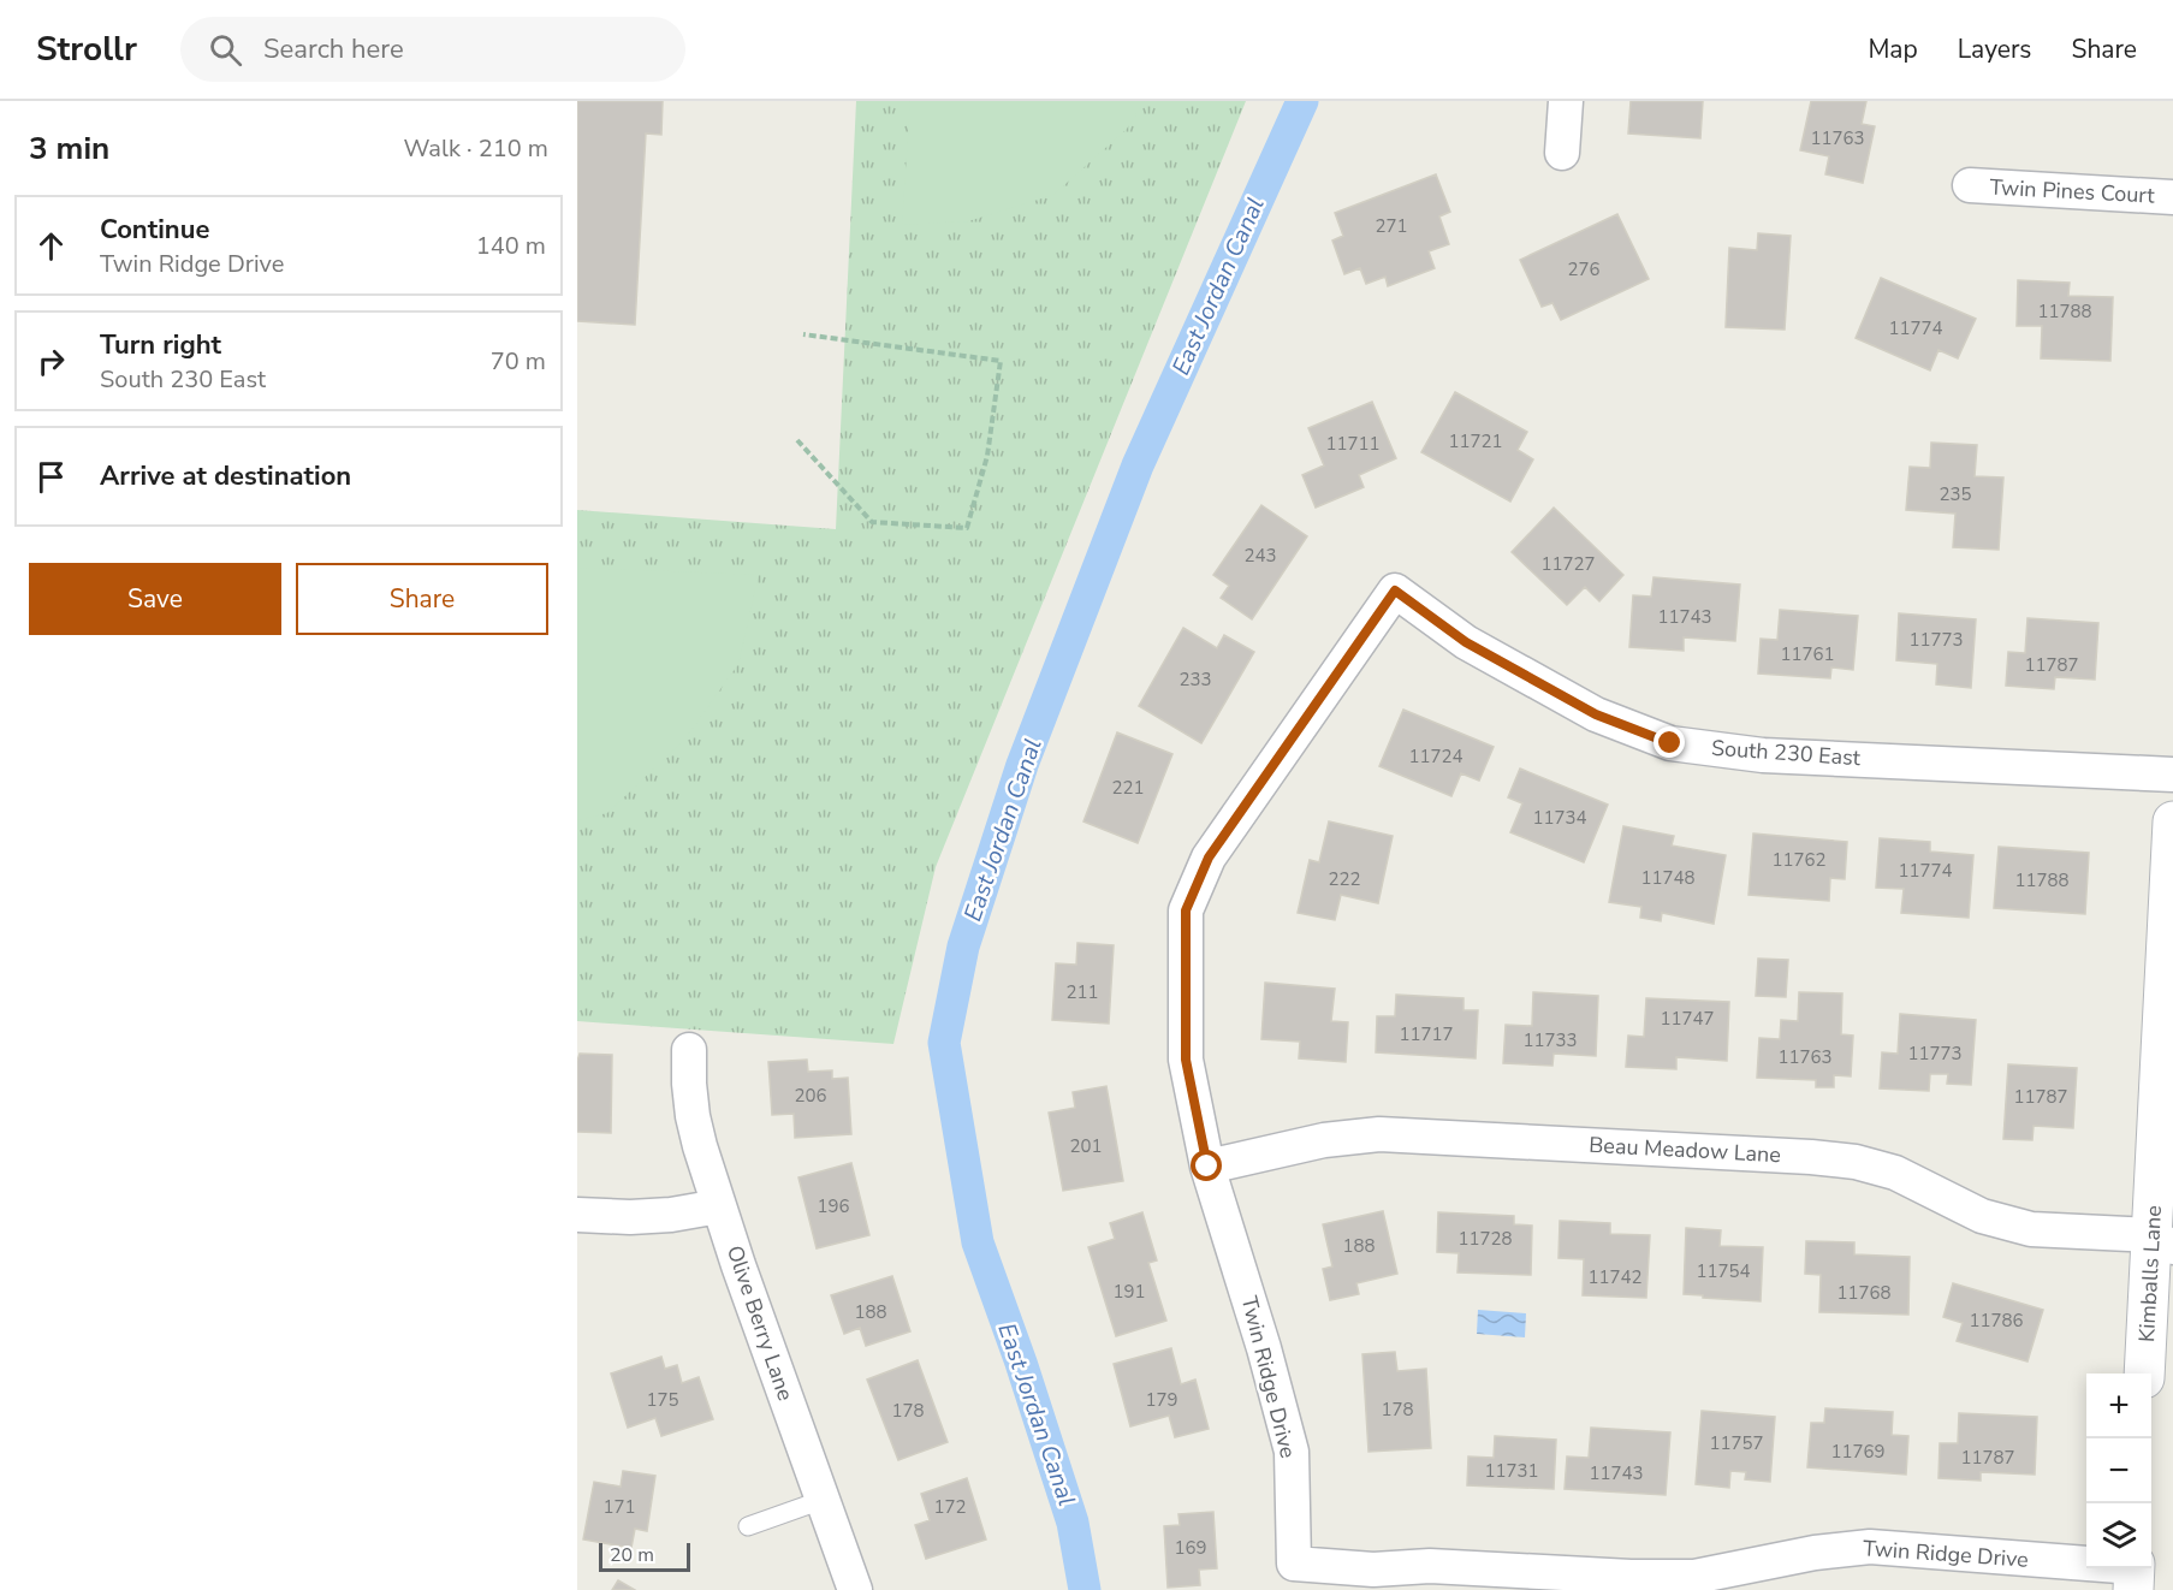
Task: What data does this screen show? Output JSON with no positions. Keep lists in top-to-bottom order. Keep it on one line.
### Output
{"streets":{"street":["Twin Pines Court","South 230 East","Beau Meadow Lane","Kimballs Lane","Olive Berry Lane","Twin Ridge Drive"]},"crossings":[["South 230 East","Twin Ridge Drive"],["Beau Meadow Lane","Kimballs Lane"],["Beau Meadow Lane","Twin Ridge Drive"]],"water":["East Jordan Canal"],"house_numbers":["11763","271","276","11788","11774","11721","11711","235","243","11727","11743","11773","11761","11787","233","11724","221","11734","11762","11774","11748","222","11788","211","11747","11717","11733","11773","11763","206","11787","201","196","11728","188","11754","11742","191","11768","188","11786","175","179","178","178","11757","11769","11787","11731","11743","171","172","169"],"scale_bar":"20 m","page":{"header":"Strollr","search":"Search here","nav":["Map","Layers","Share"],"heading":["3 min","Walk · 210 m"],"list":[["Continue","Twin Ridge Drive","140 m"],["Turn right","South 230 East","70 m"],"Arrive at destination"],"buttons":["Save","Share"],"map_buttons":["+","−"],"scale":"20 m"}}
